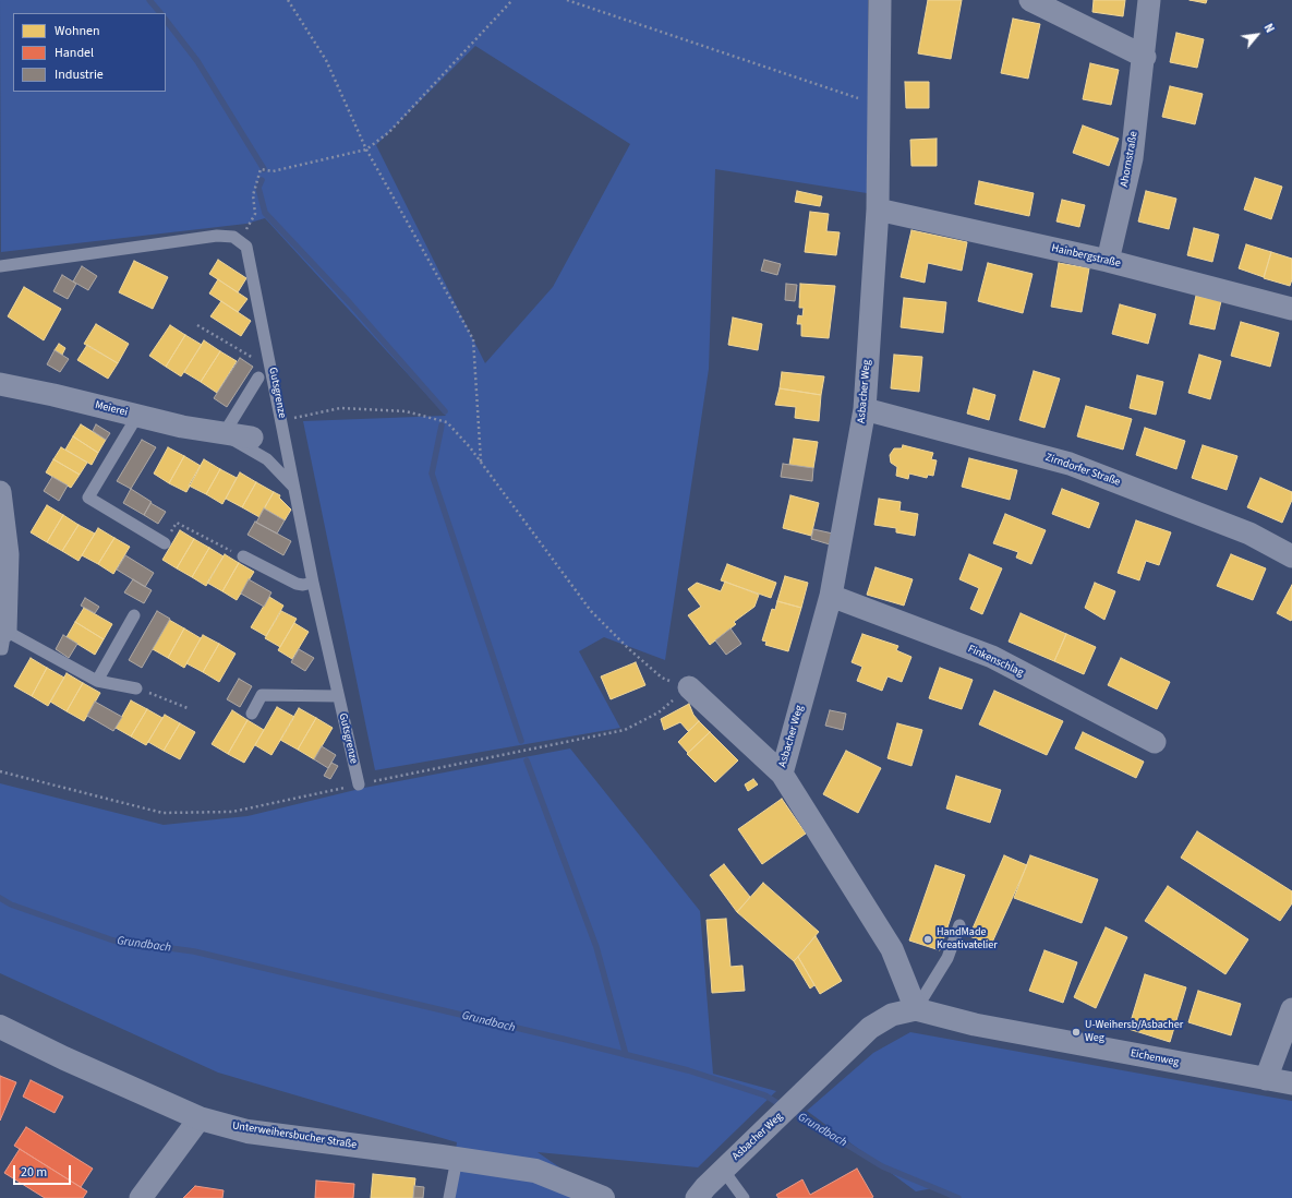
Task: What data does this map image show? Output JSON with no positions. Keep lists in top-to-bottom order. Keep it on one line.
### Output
{"streets":{"street":["Ahornstraße","Hainbergstraße","Asbacher Weg","Meierei","Zirndorfer Straße","Finkenschlag","Eichenweg","Unterweihersbucher Straße"],"lane":["Gutsgrenze"]},"crossings":[["Ahornstraße","Hainbergstraße"],["Hainbergstraße","Asbacher Weg"],["Asbacher Weg","Zirndorfer Straße"],["Asbacher Weg","Finkenschlag"],["Asbacher Weg","Eichenweg"],["Gutsgrenze","Meierei"]],"water":["Grundbach"],"places":["HandMade Kreativatelier","U-Weihersb/Asbacher Weg"],"legend":["Wohnen","Handel","Industrie"],"scale_bar":"20 m","north":"top right"}
